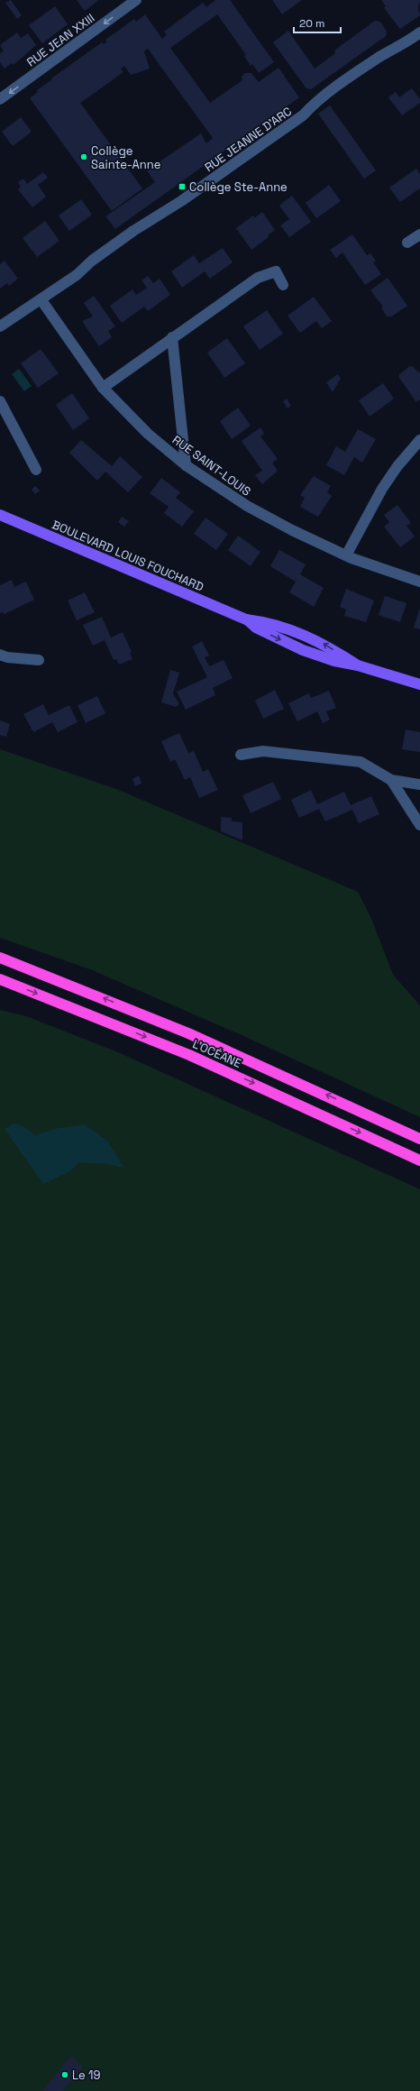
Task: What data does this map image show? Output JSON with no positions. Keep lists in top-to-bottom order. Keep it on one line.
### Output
{"streets":{"highway":["L’OCÉANE"],"main road":["BOULEVARD LOUIS FOUCHARD"],"street":["RUE JEAN XXIII","RUE JEANNE D'ARC","RUE SAINT-LOUIS"]},"crossings":[["RUE JEANNE D'ARC","RUE SAINT-LOUIS"]],"one_way":["RUE JEAN XXIII"],"places":{"other":["Collège Sainte-Anne","Le 19"],"transit":["Collège Ste-Anne"]},"scale_bar":"20 m"}
